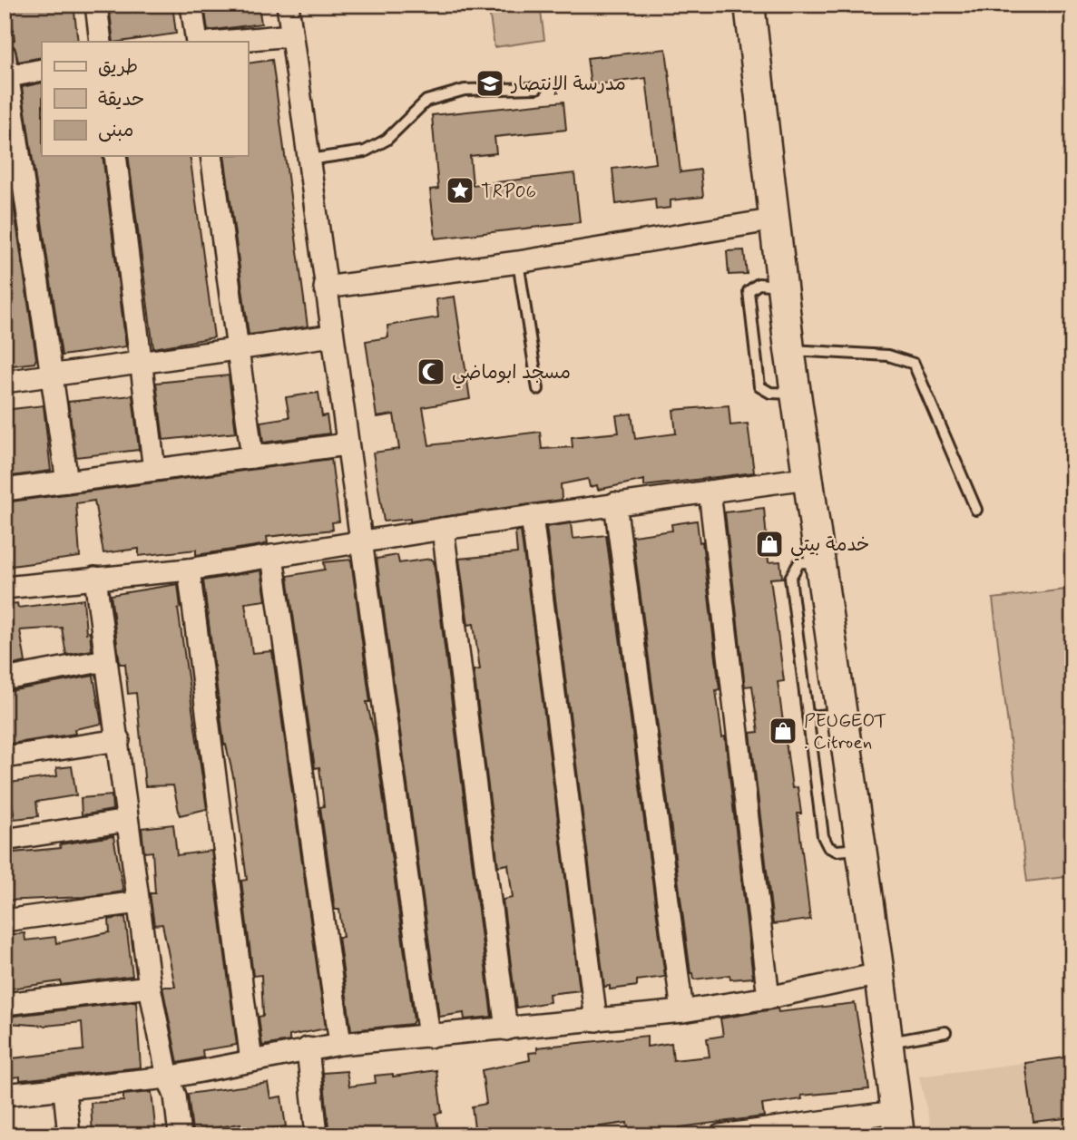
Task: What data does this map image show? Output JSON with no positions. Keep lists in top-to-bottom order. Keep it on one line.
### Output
{"places":{"school or university":["مدرسة الإنتصار"],"place":["TRP06"],"mosque":["مسجد ابوماضي"],"shop":["خدمة بيتي","PEUGEOT . Citroen"]},"legend":["طريق","حديقة","مبنى"]}
